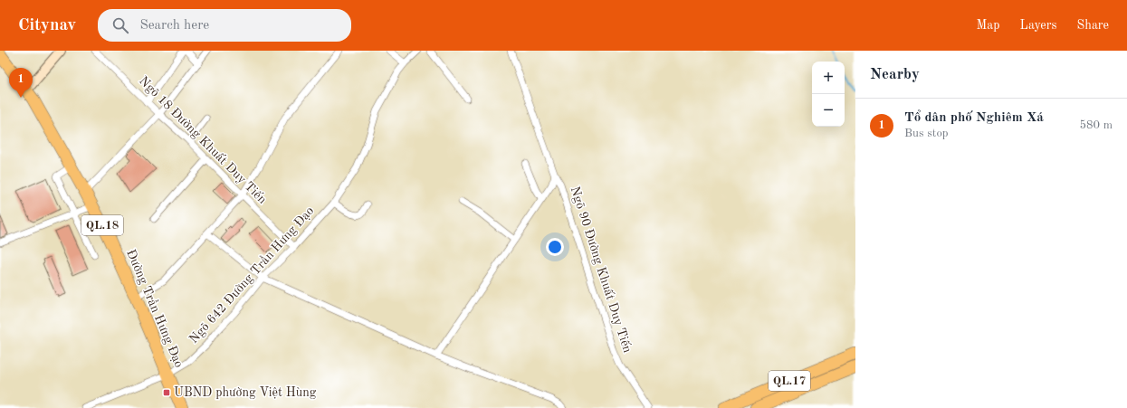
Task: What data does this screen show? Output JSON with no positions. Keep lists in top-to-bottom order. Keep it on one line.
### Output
{"streets":{"highway":["QL.18","Đường Trần Hưng Đạo","QL.17"],"street":["Ngõ 18 Đường Khuất Duy Tiến","Ngõ 90 Đường Khuất Duy Tiến","Ngõ 642 Đường Trần Hưng Đạo"]},"crossings":[["Ngõ 18 Đường Khuất Duy Tiến","Ngõ 642 Đường Trần Hưng Đạo"],["Ngõ 642 Đường Trần Hưng Đạo","Đường Trần Hưng Đạo"]],"places":{"transit":["UBND phường Việt Hùng"]},"page":{"header":"Citynav","search":"Search here","nav":["Map","Layers","Share"],"heading":"Nearby","map_buttons":["+","−"],"pins":"1","list":[{"mark":"1","name":"Tổ dân phố Nghiêm Xá","note":"Bus stop","value":"580 m"}]}}
